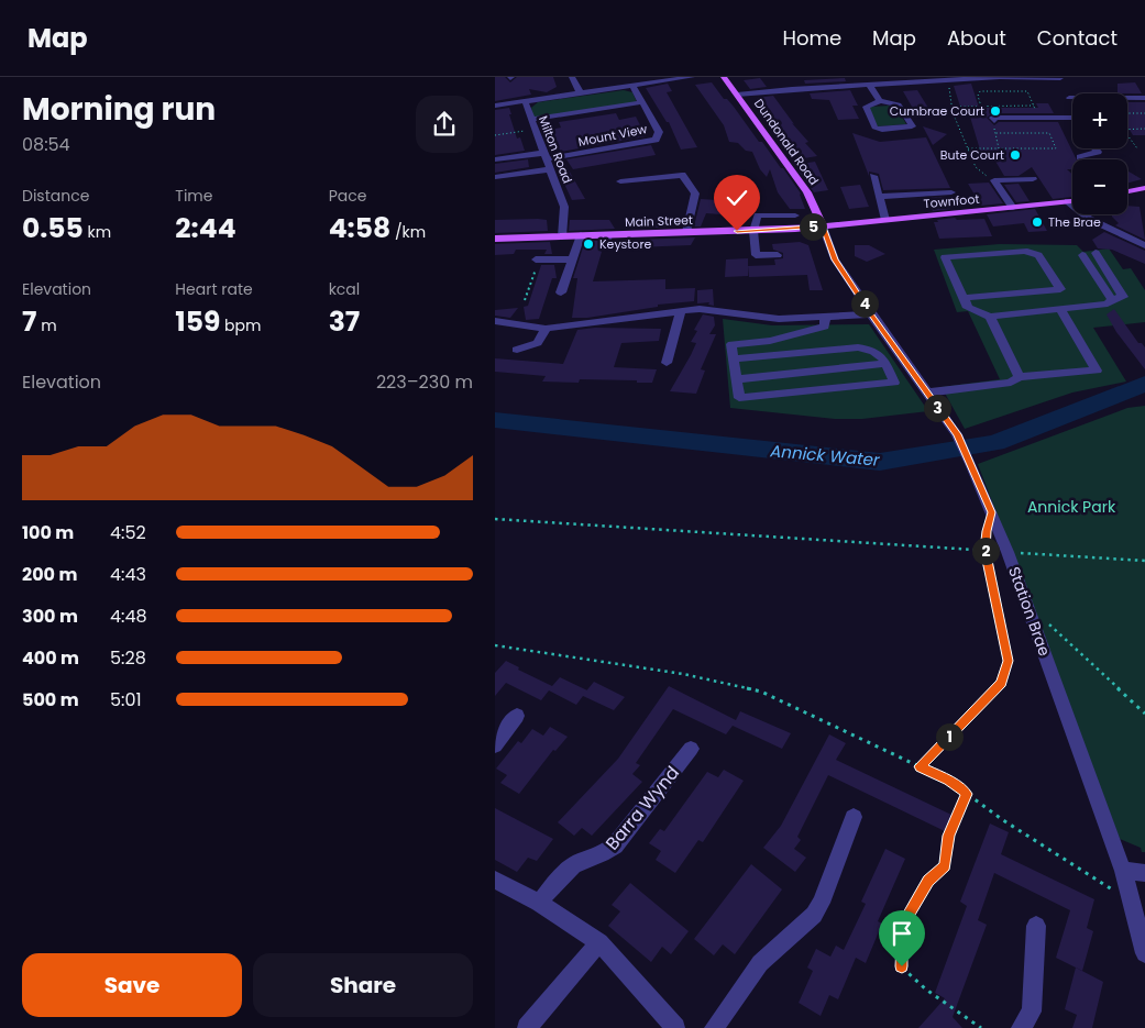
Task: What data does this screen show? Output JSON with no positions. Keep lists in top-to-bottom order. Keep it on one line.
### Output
{"streets":{"main road":["Dundonald Road","Townfoot","Main Street"],"street":["Mount View","Milton Road","Station Brae","Barra Wynd"]},"crossings":[["Mount View","Milton Road"],["Dundonald Road","Townfoot"],["Dundonald Road","Main Street"],["Dundonald Road","Station Brae"],["Milton Road","Main Street"],["Townfoot","Main Street"],["Townfoot","Station Brae"],["Main Street","Station Brae"]],"water":["Annick Water"],"parks":["Annick Park"],"places":["Cumbrae Court","Bute Court","The Brae","Keystore"],"page":{"header":"Map","nav":["Home","Map","About","Contact"],"heading":["Morning run","08:54"],"map_buttons":["+","−"],"stats":[["Distance","0.55 km"],["Time","2:44"],["Pace","4:58 /km"],["Elevation","7 m"],["Heart rate","159 bpm"],["kcal","37"]],"pins":["5","4","3","2","1"],"chart":["Elevation","223–230 m"],"list":[{"name":"100 m","note":"4:52"},{"name":"200 m","note":"4:43"},{"name":"300 m","note":"4:48"},{"name":"400 m","note":"5:28"},{"name":"500 m","note":"5:01"}],"buttons":["Save","Share"]}}
